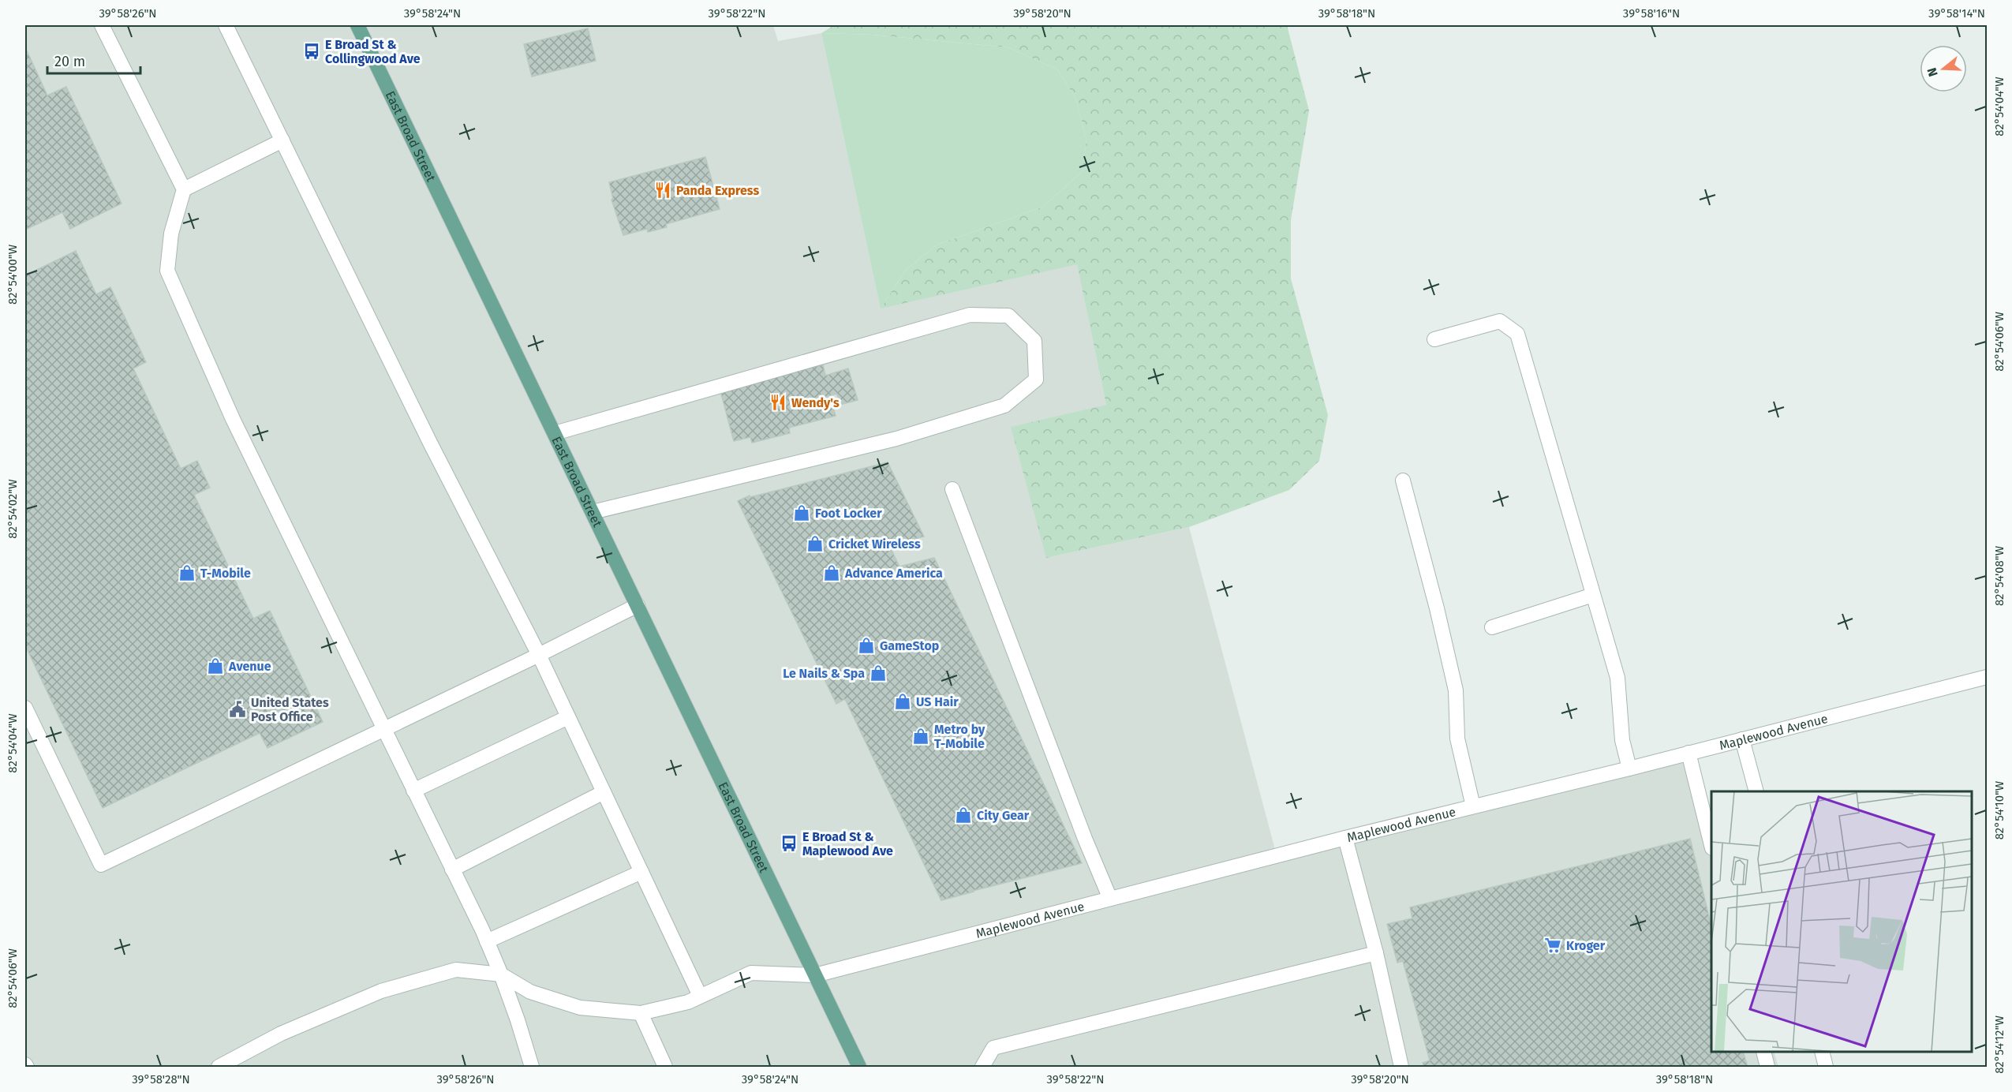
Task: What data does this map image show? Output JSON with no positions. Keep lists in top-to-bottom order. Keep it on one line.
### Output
{"streets":{"main road":["East Broad Street"],"street":["Maplewood Avenue"]},"crossings":[["East Broad Street","Maplewood Avenue"]],"places":{"bus stop":["E Broad St & Collingwood Ave","E Broad St & Maplewood Ave"],"restaurant":["Panda Express","Wendy's"],"shop":["Foot Locker","Cricket Wireless","T-Mobile","Advance America","GameStop","Avenue","Le Nails & Spa","US Hair","Metro by T-Mobile","City Gear"],"public building":["United States Post Office"],"supermarket":["Kroger"]},"scale_bar":"20 m","north":"left","coordinates":["39°58'26\"N","39°58'24\"N","39°58'22\"N","39°58'20\"N","39°58'18\"N","39°58'16\"N","39°58'14\"N","82°54'04\"W","82°54'00\"W","82°54'06\"W","82°54'02\"W","82°54'08\"W","82°54'10\"W","82°54'12\"W","39°58'28\"N"]}
